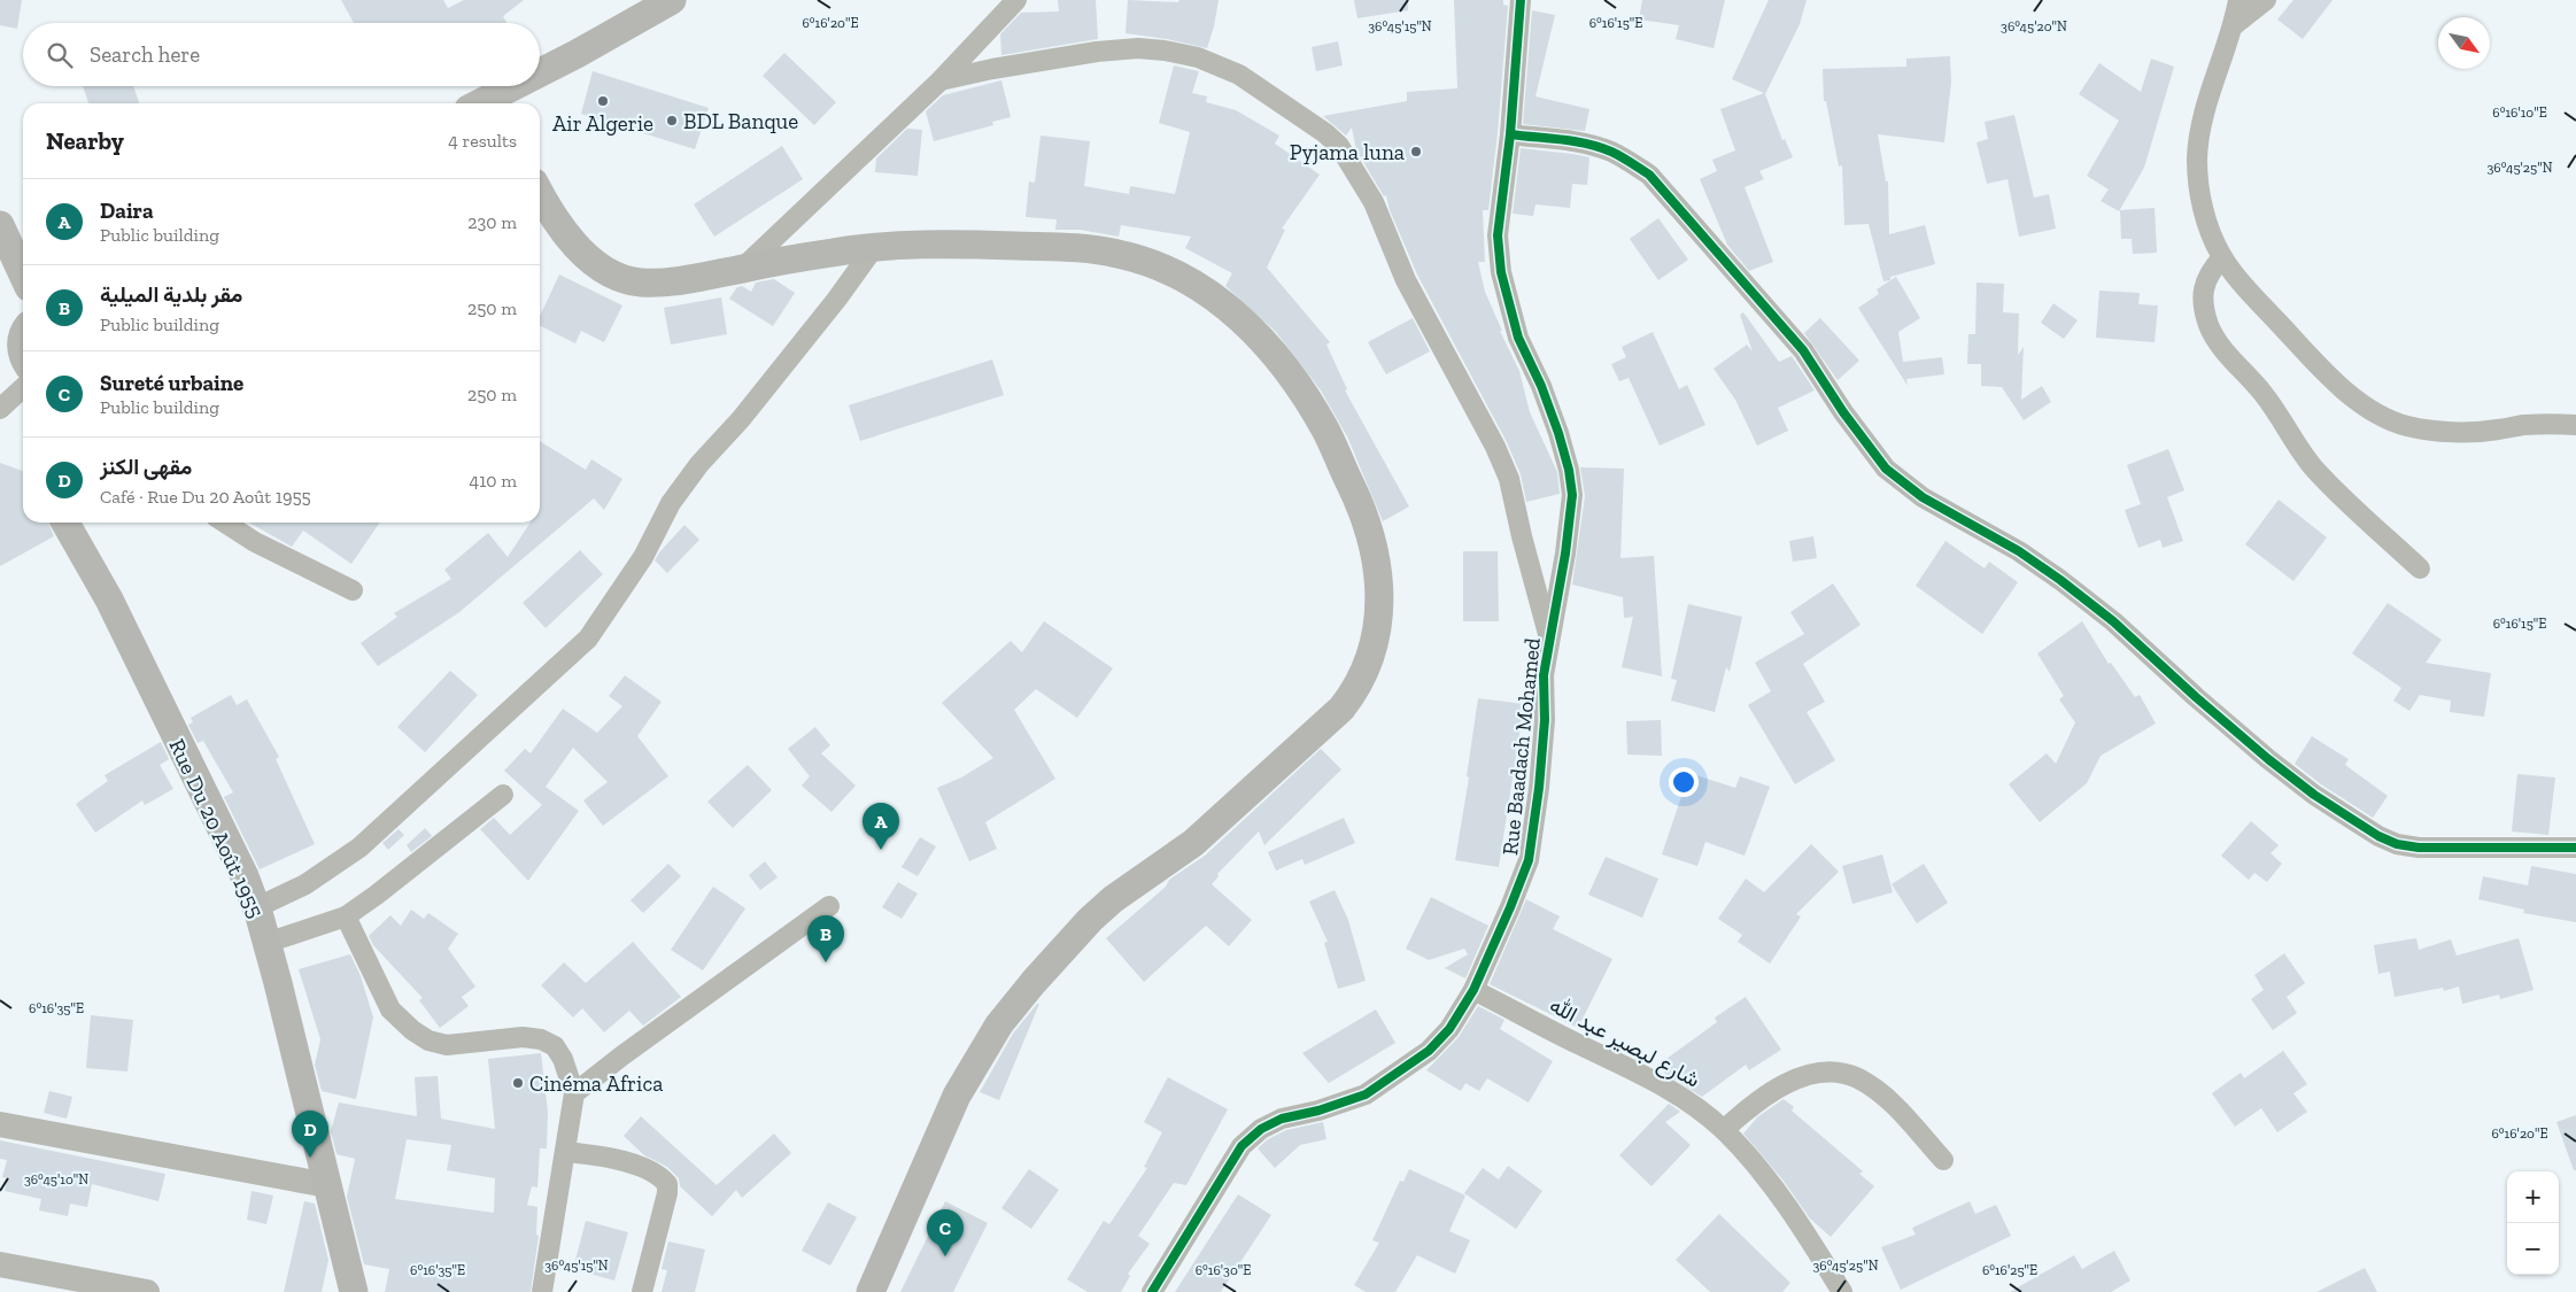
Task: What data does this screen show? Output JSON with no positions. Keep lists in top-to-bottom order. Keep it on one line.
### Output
{"streets":{"main road":["Rue Du 20 Août 1955"],"street":["Rue Baadach Mohamed","شارع لبصير عبد الله"]},"crossings":[["Rue Baadach Mohamed","شارع لبصير عبد الله"]],"places":["Air Algerie","BDL Banque","Pyjama luna","Cinéma Africa"],"north":"bottom right","page":{"search":"Search here","heading":["Nearby","4 results"],"list":[{"mark":"A","name":"Daira","note":"Public building","value":"230 m"},{"mark":"B","name":"مقر بلدية الميلية","note":"Public building","value":"250 m"},{"mark":"C","name":"Sureté urbaine","note":"Public building","value":"250 m"},{"mark":"D","name":"مقهى الكنز","note":"Café · Rue Du 20 Août 1955","value":"410 m"}],"pins":["A","B","D","C"],"map_buttons":["+","−"]},"coordinates":["6°16'20\"E","6°16'15\"E","36°45'15\"N","36°45'20\"N","6°16'10\"E","36°45'25\"N","6°16'35\"E","36°45'10\"N","6°16'30\"E","6°16'25\"E"]}
